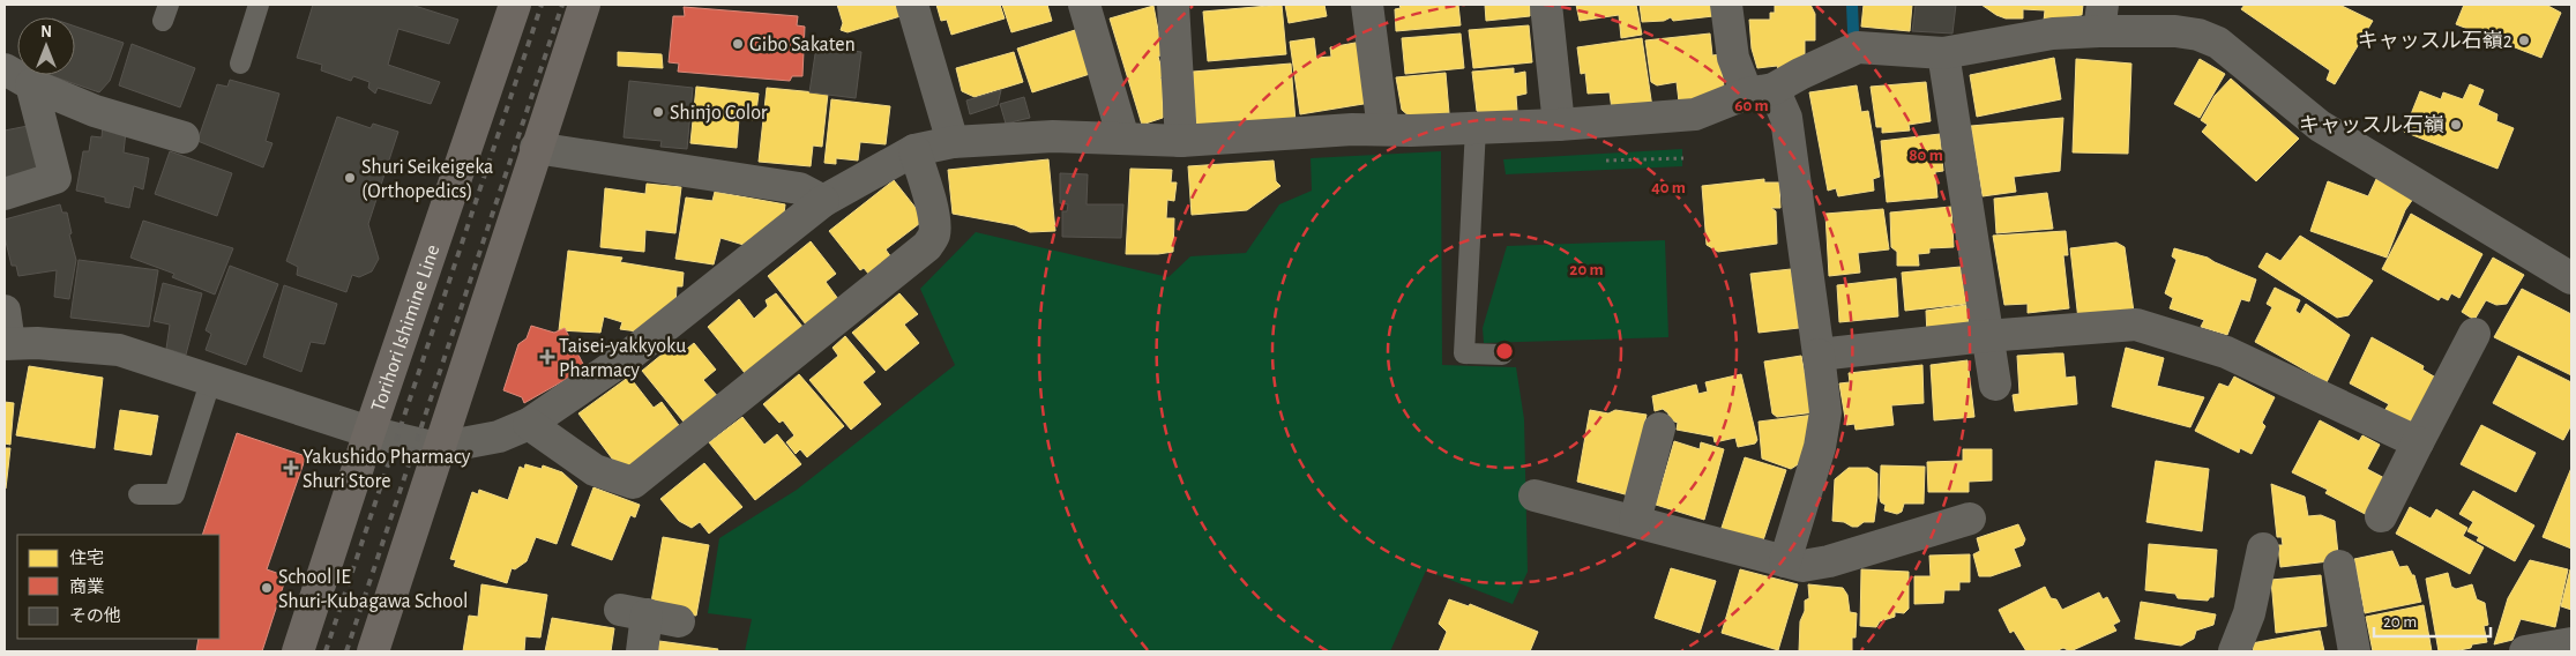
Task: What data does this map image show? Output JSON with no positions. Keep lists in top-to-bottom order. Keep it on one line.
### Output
{"streets":{"street":["Torihori Ishimine Line"]},"places":{"other":["キャッスル石嶺2","Gibo Sakaten","Shinjo Color","キャッスル石嶺","Shuri Seikeigeka (Orthopedics)","School IE Shuri-Kubagawa School"],"health":["Taisei-yakkyoku Pharmacy","Yakushido Pharmacy Shuri Store"]},"legend":["住宅","商業","その他"],"scale_bar":"20 m","north":"top","rings":["60 m","80 m","40 m","20 m"]}
